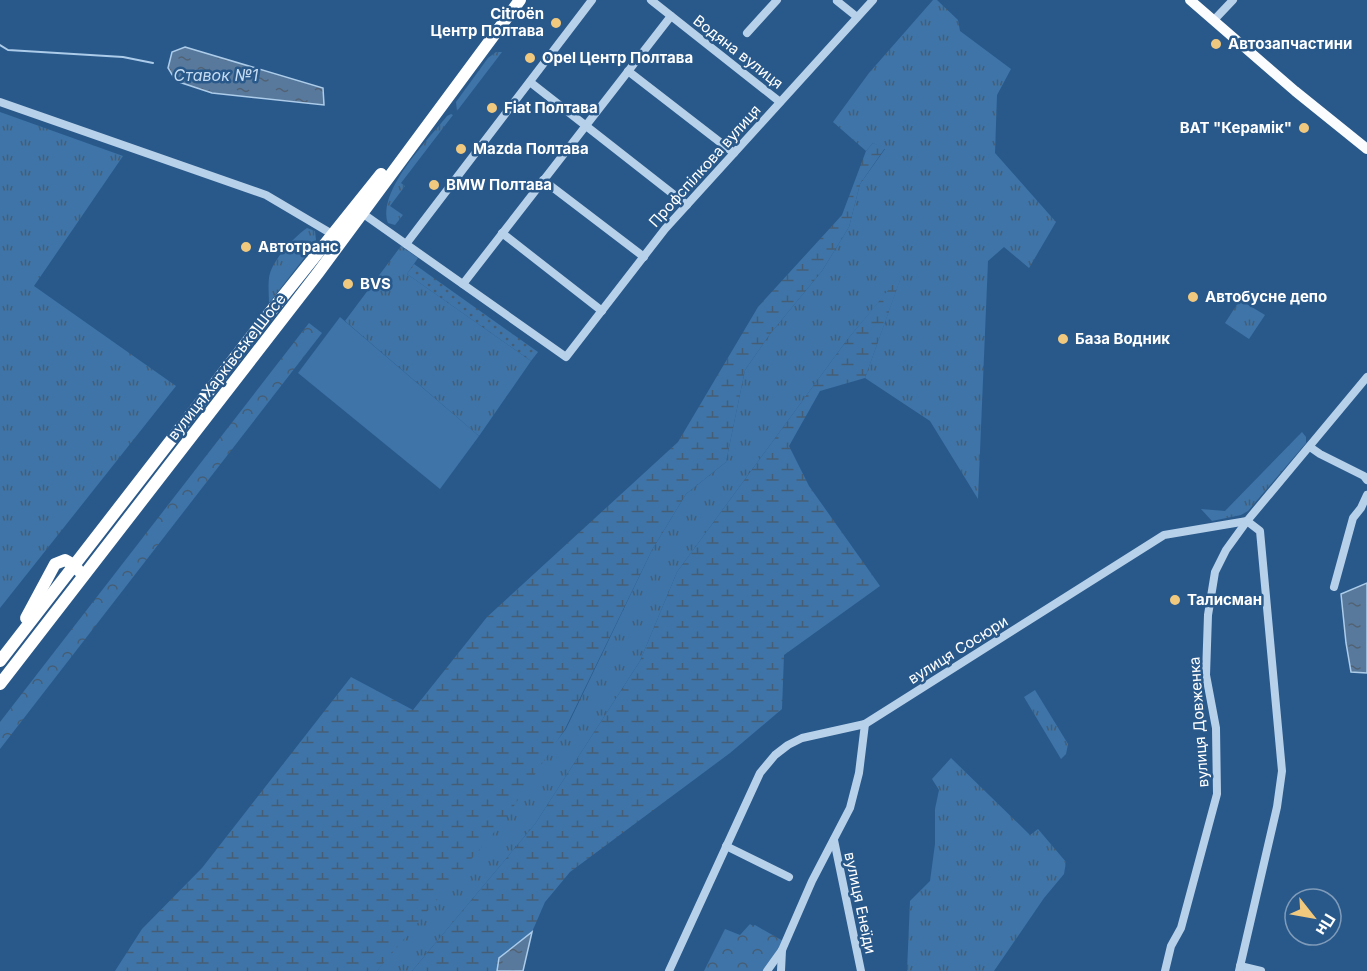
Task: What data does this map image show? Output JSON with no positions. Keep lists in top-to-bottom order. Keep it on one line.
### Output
{"streets":{"highway":["вулиця Харківське Шосе"],"street":["Водяна вулиця","Профспілкова вулиця","вулиця Сосюри","вулиця Довженка","вулиця Енеїди"]},"crossings":[["Водяна вулиця","Профспілкова вулиця"],["вулиця Сосюри","вулиця Довженка"]],"water":["Ставок №1"],"places":["Citroën Центр Полтава","Автозапчастини","Opel Центр Полтава","Fiat Полтава","ВАТ \"Керамік\"","Mazda Полтава","BMW Полтава","Автотранс","BVS","Автобусне депо","База Водник","Талисман"],"north":"bottom right"}
